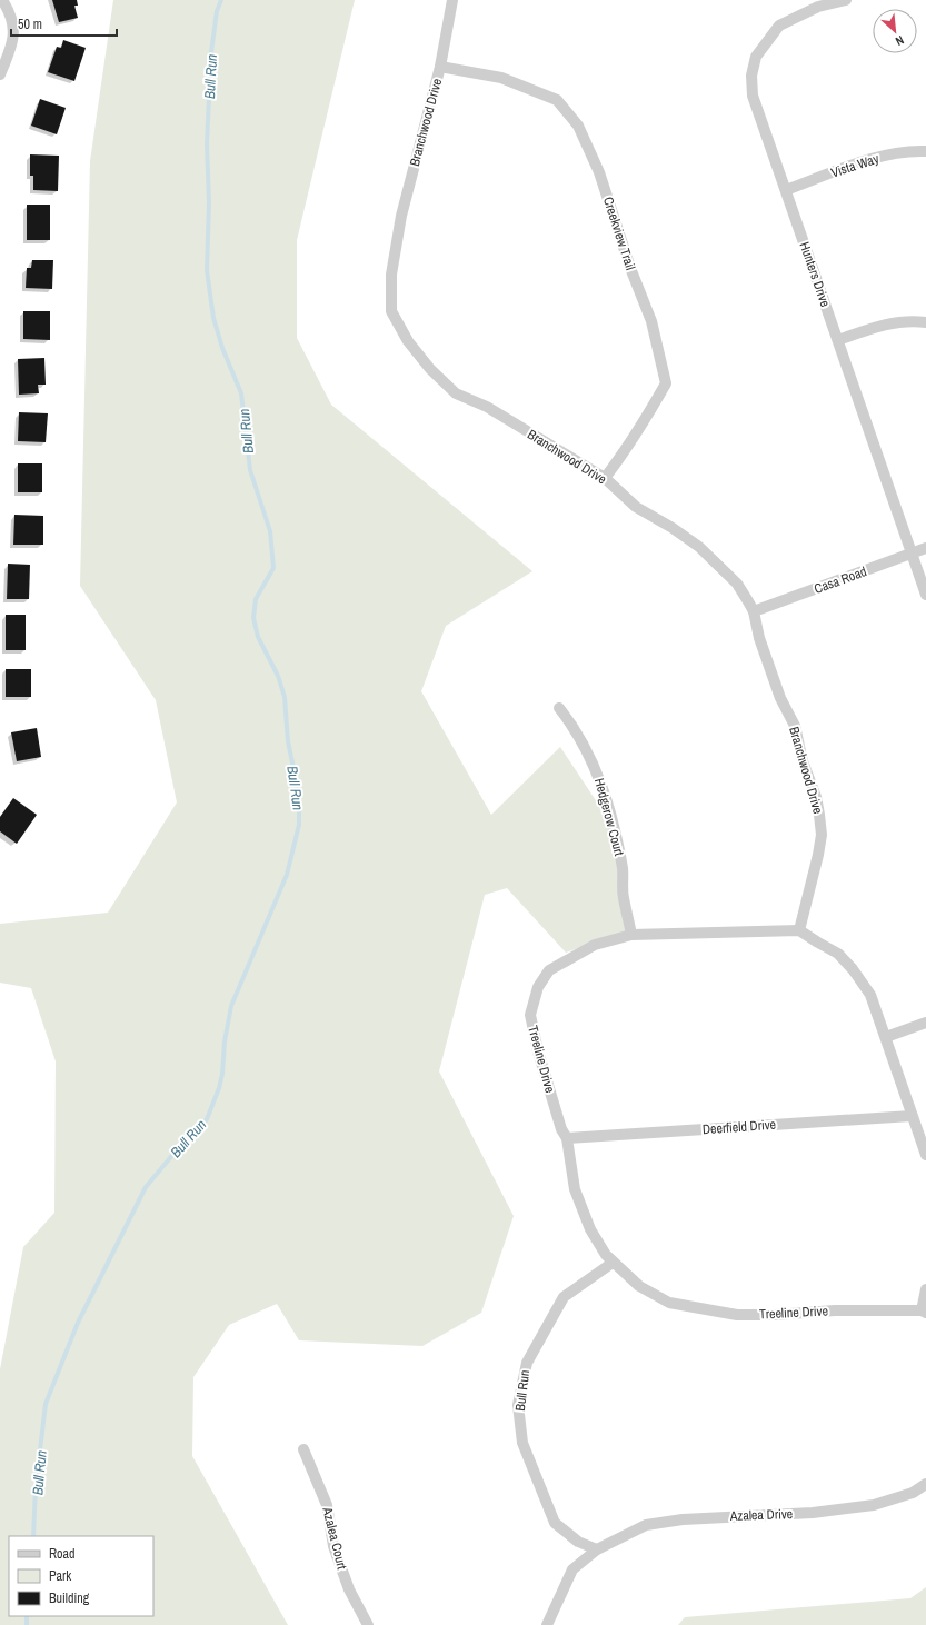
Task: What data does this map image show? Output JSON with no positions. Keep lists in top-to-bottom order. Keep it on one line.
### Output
{"streets":{"street":["Branchwood Drive","Vista Way","Creekview Trail","Hunters Drive","Casa Road","Hedgerow Court","Treeline Drive","Deerfield Drive","Bull Run","Azalea Drive","Azalea Court"]},"crossings":[["Branchwood Drive","Creekview Trail"],["Branchwood Drive","Casa Road"],["Branchwood Drive","Treeline Drive"],["Vista Way","Hunters Drive"],["Hunters Drive","Casa Road"],["Hedgerow Court","Treeline Drive"],["Treeline Drive","Deerfield Drive"],["Treeline Drive","Bull Run"],["Bull Run","Azalea Drive"]],"water":["Bull Run"],"legend":["Road","Park","Building"],"scale_bar":"50 m","north":"bottom right"}
